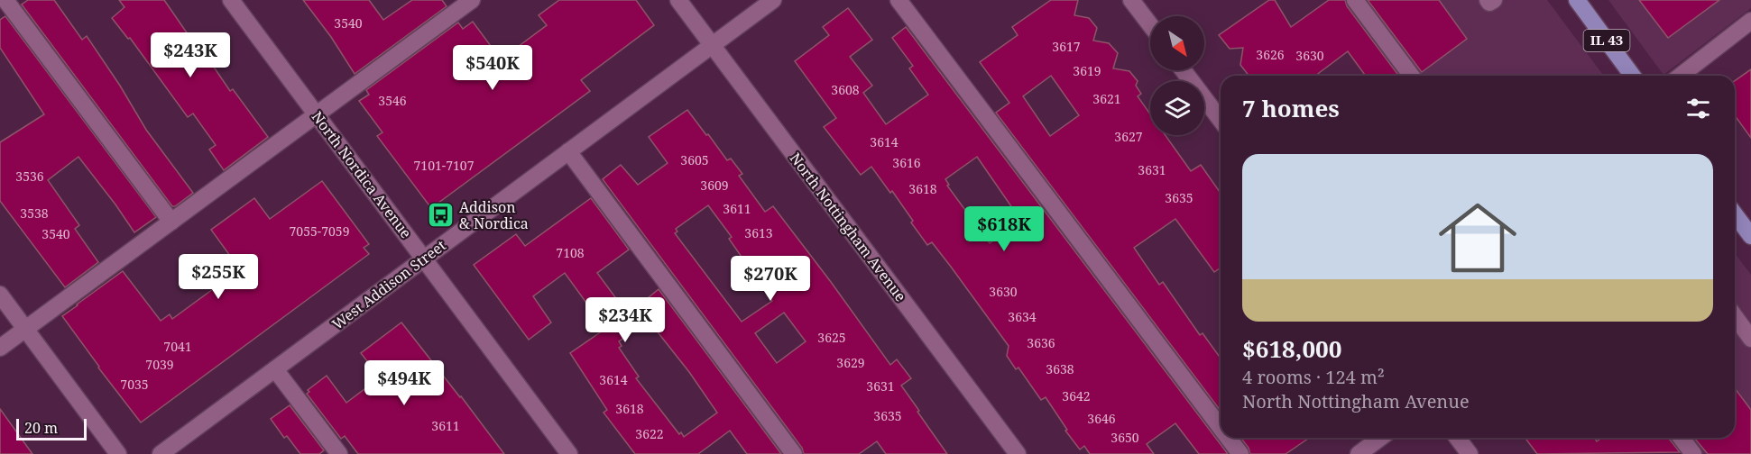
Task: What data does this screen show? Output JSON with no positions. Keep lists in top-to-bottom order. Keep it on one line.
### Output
{"streets":{"main road":["IL 43"],"street":["North Nordica Avenue","North Nottingham Avenue","West Addison Street"]},"crossings":[["North Nordica Avenue","West Addison Street"],["North Nottingham Avenue","West Addison Street"]],"places":{"bus stop":["Addison & Nordica"]},"house_numbers":["3540","3617","3626","3630","3619","3608","3621","3546","3627","3614","3605","3616","7101-7107","3631","3536","3609","3618","3635","3611","3538","7055-7059","3613","3540","7108","3630","3634","3625","3636","7041","3629","7039","3638","3614","7035","3631","3642","3618","3635","3646","3611","3622","3650"],"scale_bar":"20 m","north":"bottom right","page":{"price":["$243K","$540K","$618K","$255K","$270K","$234K","$494K"],"heading":"7 homes","list":[{"name":"$618,000","note":"4 rooms · 124 m² · North Nottingham Avenue"}],"scale":"20 m"}}
